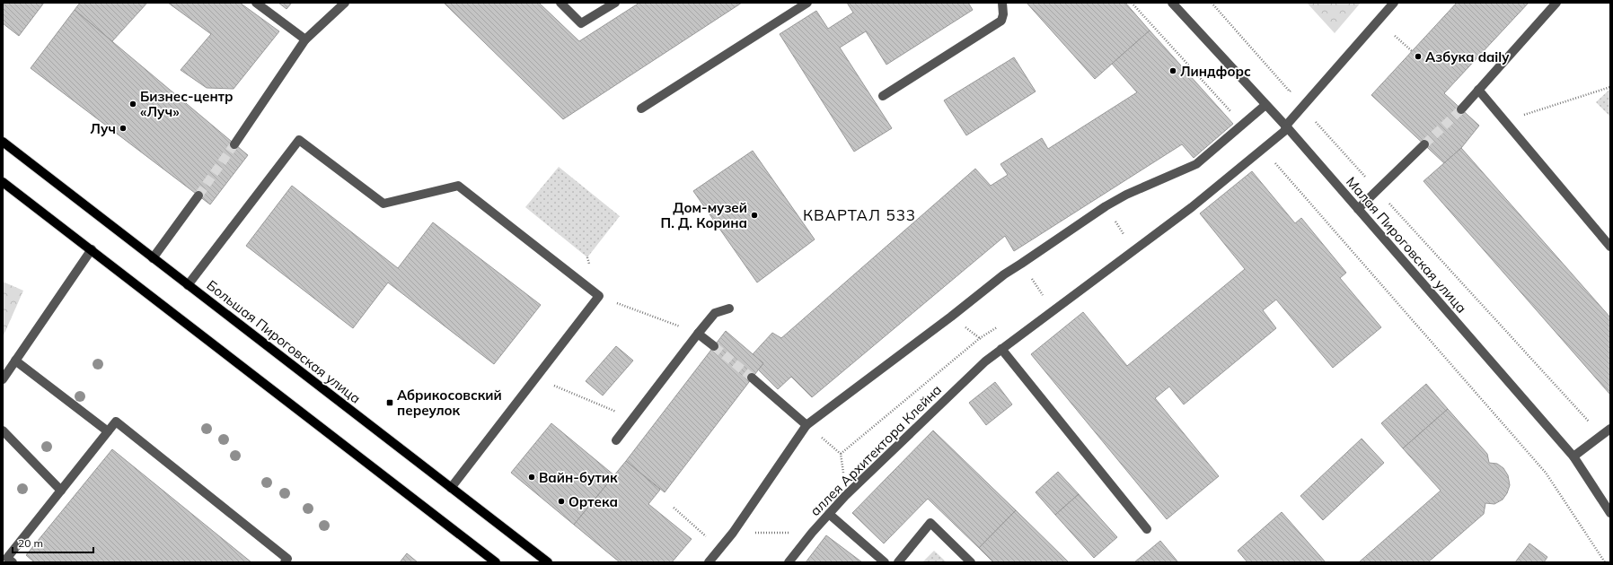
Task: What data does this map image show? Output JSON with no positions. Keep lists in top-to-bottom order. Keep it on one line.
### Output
{"streets":{"main road":["Большая Пироговская улица"],"street":["Малая Пироговская улица","аллея Архитектора Клейна"]},"crossings":[["Малая Пироговская улица","аллея Архитектора Клейна"]],"districts":["КВАРТАЛ 533"],"places":{"other":["Азбука daily","Линдфорс","Бизнес-центр «Луч»","Луч","Дом-музей П. Д. Корина","Вайн-бутик","Ортека"],"transit":["Абрикосовский переулок"]},"scale_bar":"20 m"}
